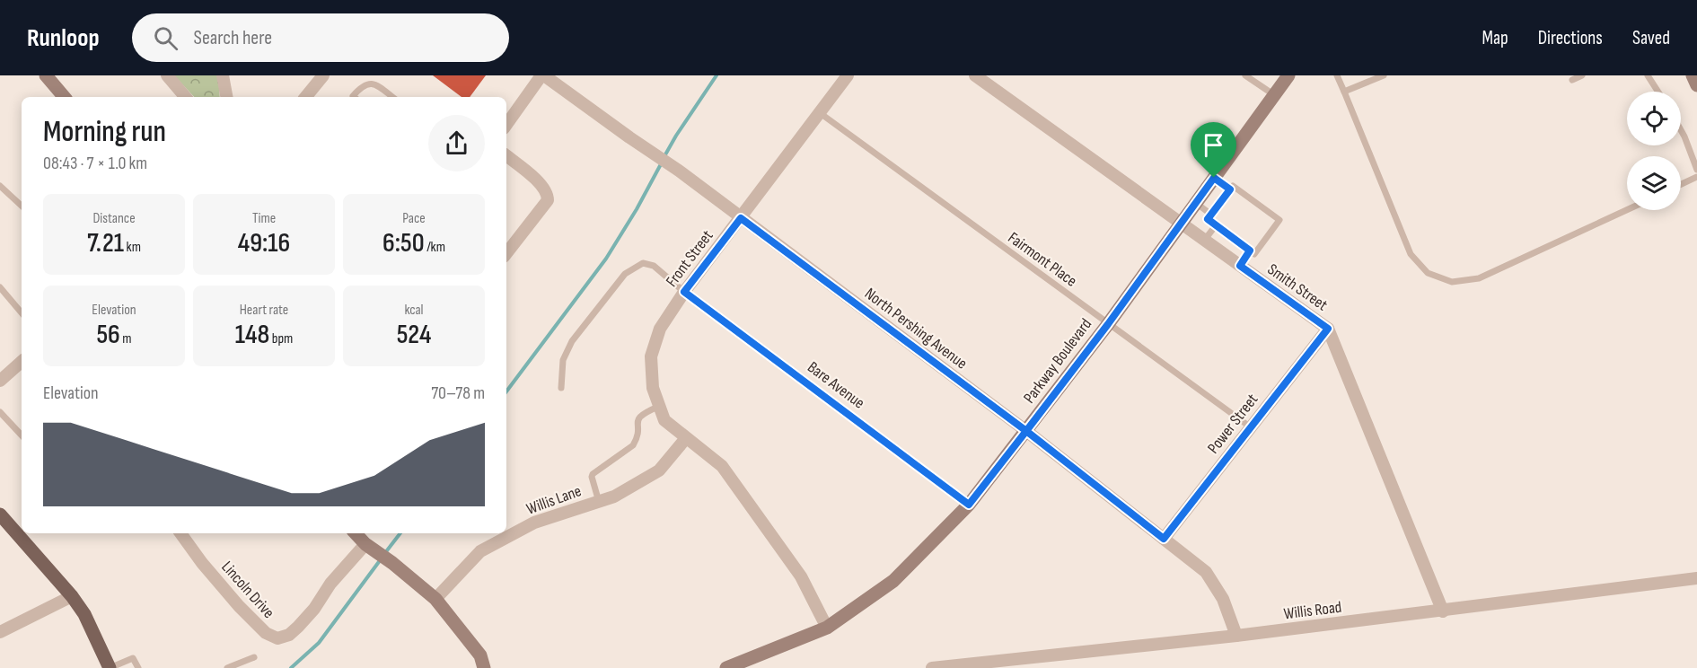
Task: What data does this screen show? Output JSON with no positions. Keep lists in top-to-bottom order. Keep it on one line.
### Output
{"streets":{"street":["Front Street","Smith Street","North Pershing Avenue","Parkway Boulevard","Power Street","Willis Lane","Lincoln Drive","Willis Road"],"lane":["Fairmont Place","Bare Avenue"]},"crossings":[["Front Street","Fairmont Place"],["Front Street","North Pershing Avenue"],["Front Street","Parkway Boulevard"],["Front Street","Bare Avenue"],["Front Street","Willis Lane"],["Fairmont Place","Parkway Boulevard"],["Fairmont Place","Power Street"],["Smith Street","Parkway Boulevard"],["Smith Street","Power Street"],["Smith Street","Willis Road"],["North Pershing Avenue","Parkway Boulevard"],["North Pershing Avenue","Power Street"],["North Pershing Avenue","Willis Road"],["Parkway Boulevard","Bare Avenue"]],"page":{"header":"Runloop","search":"Search here","nav":["Map","Directions","Saved"],"heading":["Morning run","08:43 · 7 × 1.0 km"],"stats":[["Distance","7.21 km"],["Time","49:16"],["Pace","6:50 /km"],["Elevation","56 m"],["Heart rate","148 bpm"],["kcal","524"]],"chart":["Elevation","70–78 m"]}}
